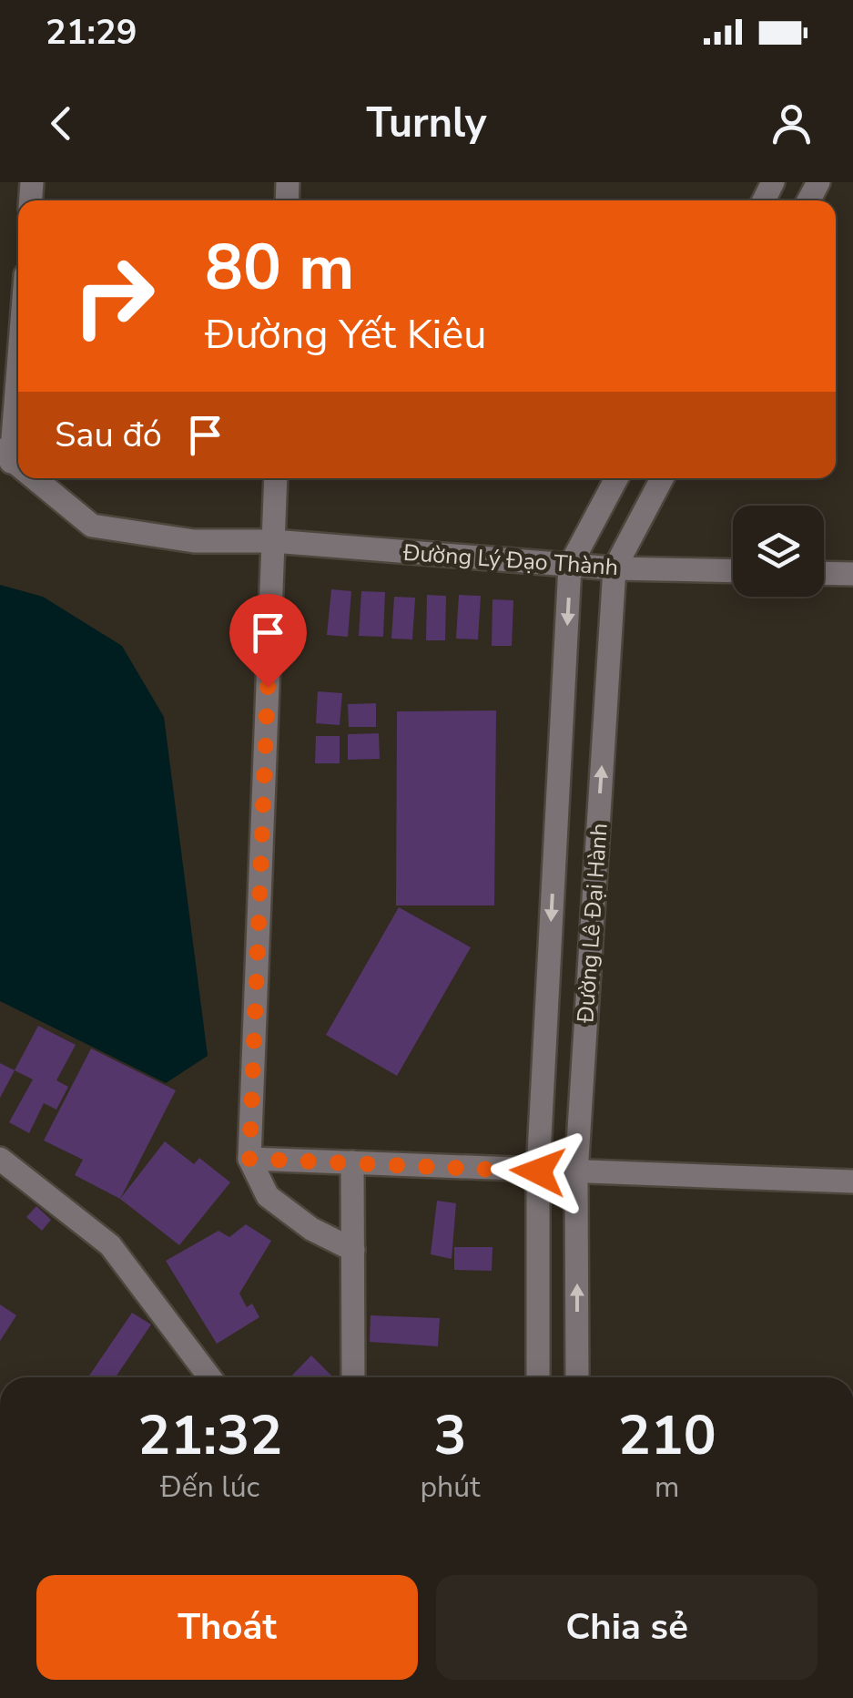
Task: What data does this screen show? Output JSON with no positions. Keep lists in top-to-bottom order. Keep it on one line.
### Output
{"streets":{"street":["Đường Lý Đạo Thành","Đường Lê Đại Hành"]},"crossings":[["Đường Lý Đạo Thành","Đường Lê Đại Hành"]],"page":{"status":"21:29","header":"Turnly","turn":["80 m","Đường Yết Kiêu"],"then":"Sau đó","eta":["21:32","Đến lúc","3","phút","210","m"],"buttons":["Thoát","Chia sẻ"]}}
